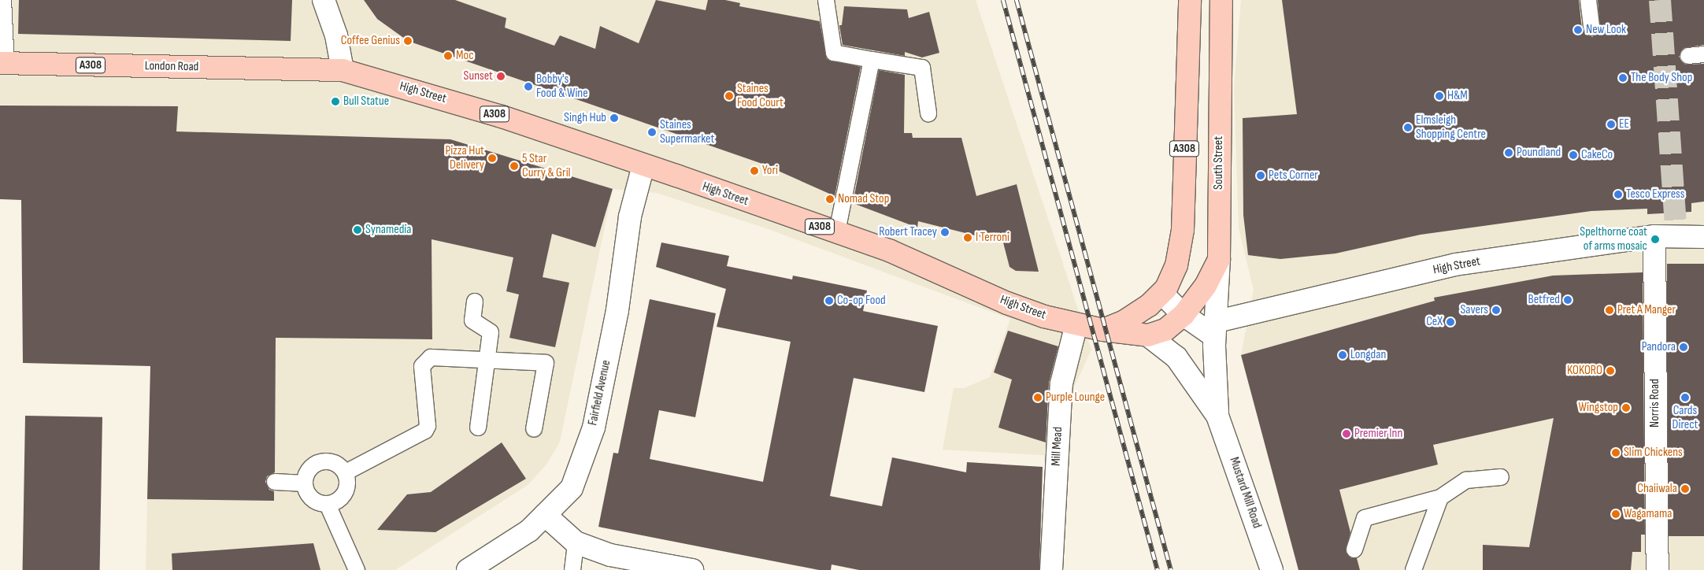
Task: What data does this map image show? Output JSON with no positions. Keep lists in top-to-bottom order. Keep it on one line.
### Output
{"streets":{"main road":["A308","London Road","High Street","South Street"],"street":["Fairfield Avenue","Norris Road","Mill Mead","Mustard Mill Road"]},"crossings":[["A308","High Street"],["London Road","High Street"],["High Street","South Street"],["High Street","Fairfield Avenue"],["High Street","Norris Road"],["High Street","Mill Mead"],["High Street","Mustard Mill Road"],["South Street","Mustard Mill Road"]],"places":["New Look","Coffee Genius","Moc","Sunset","The Body Shop","Bobby's Food & Wine","Staines Food Court","H&M","Bull Statue","Singh Hub","EE","Elmsleigh Shopping Centre","Staines Supermarket","Poundland","CakeCo","Pizza Hut Delivery","5 Star Curry & Gril","Yori","Pets Corner","Tesco Express","Nomad Stop","Synamedia","Robert Tracey","I Terroni","Spelthorne coat of arms mosaic","Betfred","Co-op Food","Savers","Pret A Manger","CeX","Pandora","Longdan","KOKORO","Purple Lounge","Cards Direct","Wingstop","Premier Inn","Slim Chickens","Chaiiwala","Wagamama"]}
